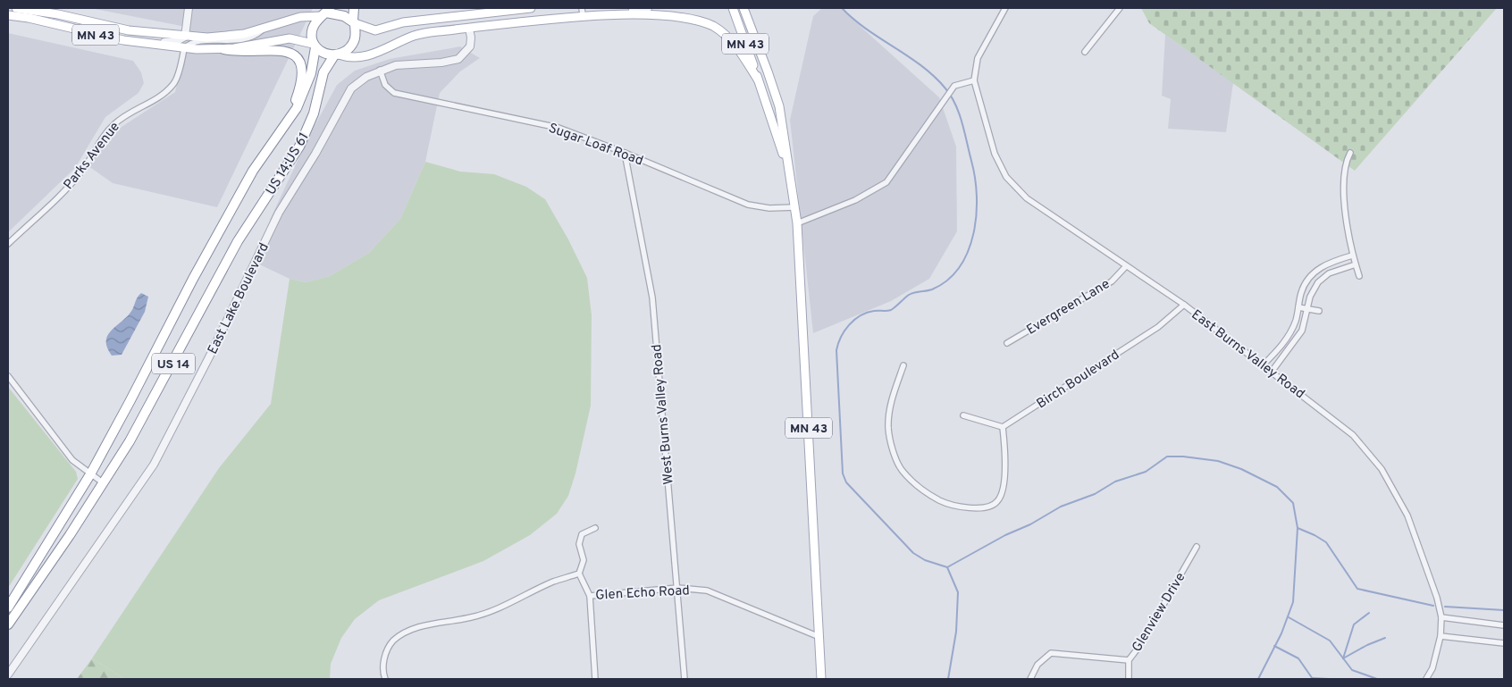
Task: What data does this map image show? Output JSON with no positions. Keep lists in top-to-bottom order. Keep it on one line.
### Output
{"streets":{"highway":["US 14;US 61","US 14"],"main road":["MN 43"],"street":["Sugar Loaf Road","Parks Avenue","East Lake Boulevard","Evergreen Lane","East Burns Valley Road","Birch Boulevard","West Burns Valley Road","Glen Echo Road","Glenview Drive"]},"crossings":[["MN 43","Sugar Loaf Road"],["MN 43","Parks Avenue"],["MN 43","US 14;US 61"],["MN 43","East Lake Boulevard"],["MN 43","Glen Echo Road"],["Sugar Loaf Road","East Lake Boulevard"],["Sugar Loaf Road","West Burns Valley Road"],["US 14;US 61","US 14"],["Evergreen Lane","East Burns Valley Road"],["East Burns Valley Road","Birch Boulevard"],["West Burns Valley Road","Glen Echo Road"]]}
